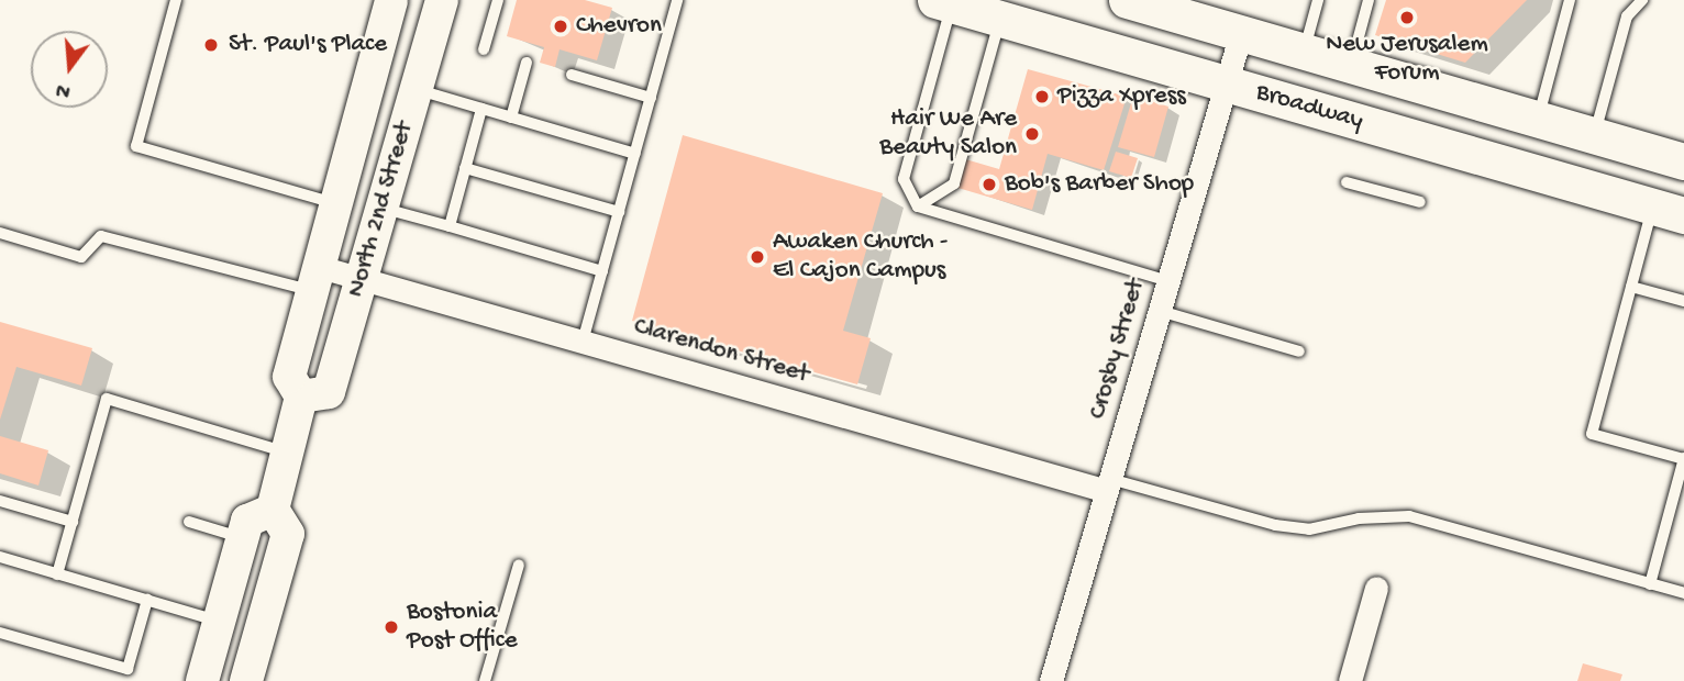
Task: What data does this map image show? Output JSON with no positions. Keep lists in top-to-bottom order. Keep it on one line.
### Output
{"streets":{"main road":["Broadway","North 2nd Street"],"street":["Crosby Street","Clarendon Street"]},"crossings":[["Broadway","Crosby Street"],["North 2nd Street","Clarendon Street"],["Crosby Street","Clarendon Street"]],"places":["New Jerusalem Forum","Chevron","St. Paul's Place","Pizza Xpress","Hair We Are Beauty Salon","Bob's Barber Shop","Awaken Church - El Cajon Campus","Bostonia Post Office"],"north":"bottom"}
